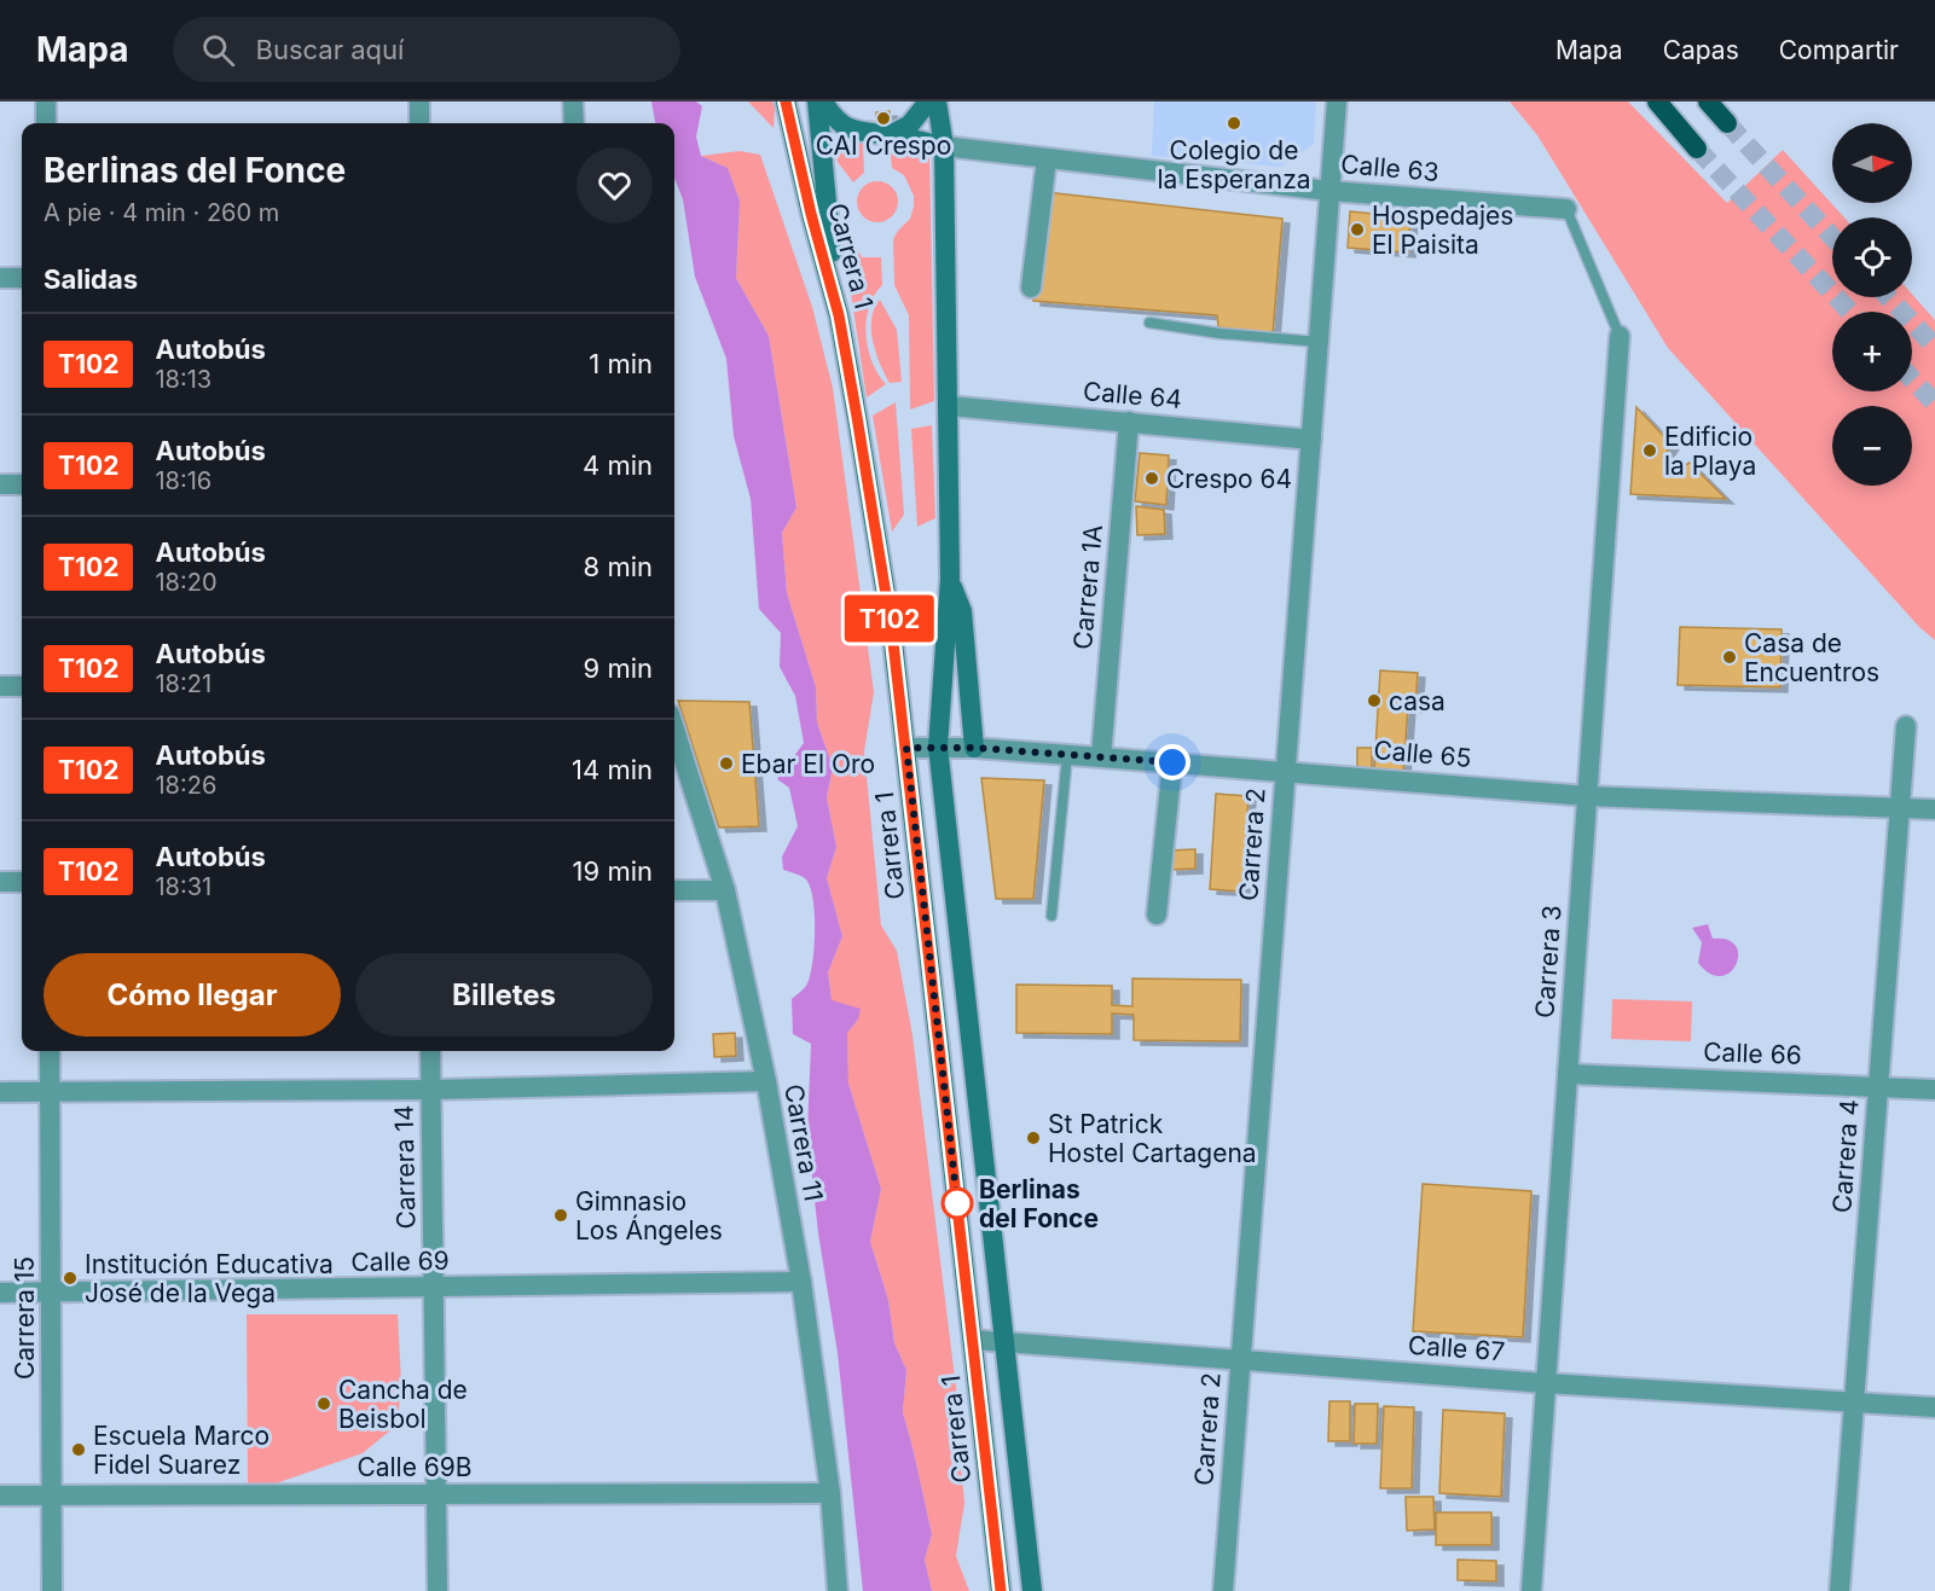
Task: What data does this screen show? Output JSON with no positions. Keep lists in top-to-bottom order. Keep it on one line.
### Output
{"streets":{"main road":["Carrera 1"],"street":["Calle 63","Calle 64","Carrera 1A","Calle 65","Carrera 2","Carrera 3","Calle 66","Carrera 11","Carrera 4","Carrera 14","Calle 69","Carrera 15","Calle 67","Calle 69B"]},"crossings":[["Calle 63","Carrera 2"],["Calle 63","Carrera 3"],["Carrera 1","Calle 65"],["Carrera 1","Calle 67"],["Calle 64","Carrera 1A"],["Calle 64","Carrera 2"],["Carrera 1A","Calle 65"],["Calle 65","Carrera 2"],["Calle 65","Carrera 3"],["Calle 65","Carrera 4"],["Carrera 2","Calle 67"],["Carrera 3","Calle 66"],["Carrera 3","Calle 67"],["Calle 66","Carrera 4"],["Carrera 11","Calle 69"],["Carrera 11","Calle 69B"],["Carrera 4","Calle 67"],["Carrera 14","Calle 69"],["Carrera 14","Calle 69B"],["Calle 69","Carrera 15"],["Carrera 15","Calle 69B"]],"places":["CAI Crespo","Colegio de la Esperanza","Hospedajes El Paisita","Edificio la Playa","Crespo 64","Casa de Encuentros","casa","Ebar El Oro","St Patrick Hostel Cartagena","Berlinas del Fonce","Gimnasio Los Ángeles","Institución Educativa José de la Vega","Cancha de Beisbol","Escuela Marco Fidel Suarez"],"lines":["bus line T102"],"north":"right","page":{"header":"Mapa","search":"Buscar aquí","nav":["Mapa","Capas","Compartir"],"on_map":"T102","map_buttons":["+","−"],"heading":[["Berlinas del Fonce","A pie · 4 min · 260 m"],"Salidas"],"list":[{"mark":"T102","name":"Autobús","note":"18:13","value":"1 min"},{"mark":"T102","name":"Autobús","note":"18:16","value":"4 min"},{"mark":"T102","name":"Autobús","note":"18:20","value":"8 min"},{"mark":"T102","name":"Autobús","note":"18:21","value":"9 min"},{"mark":"T102","name":"Autobús","note":"18:26","value":"14 min"},{"mark":"T102","name":"Autobús","note":"18:31","value":"19 min"}],"buttons":["Cómo llegar","Billetes"]}}
